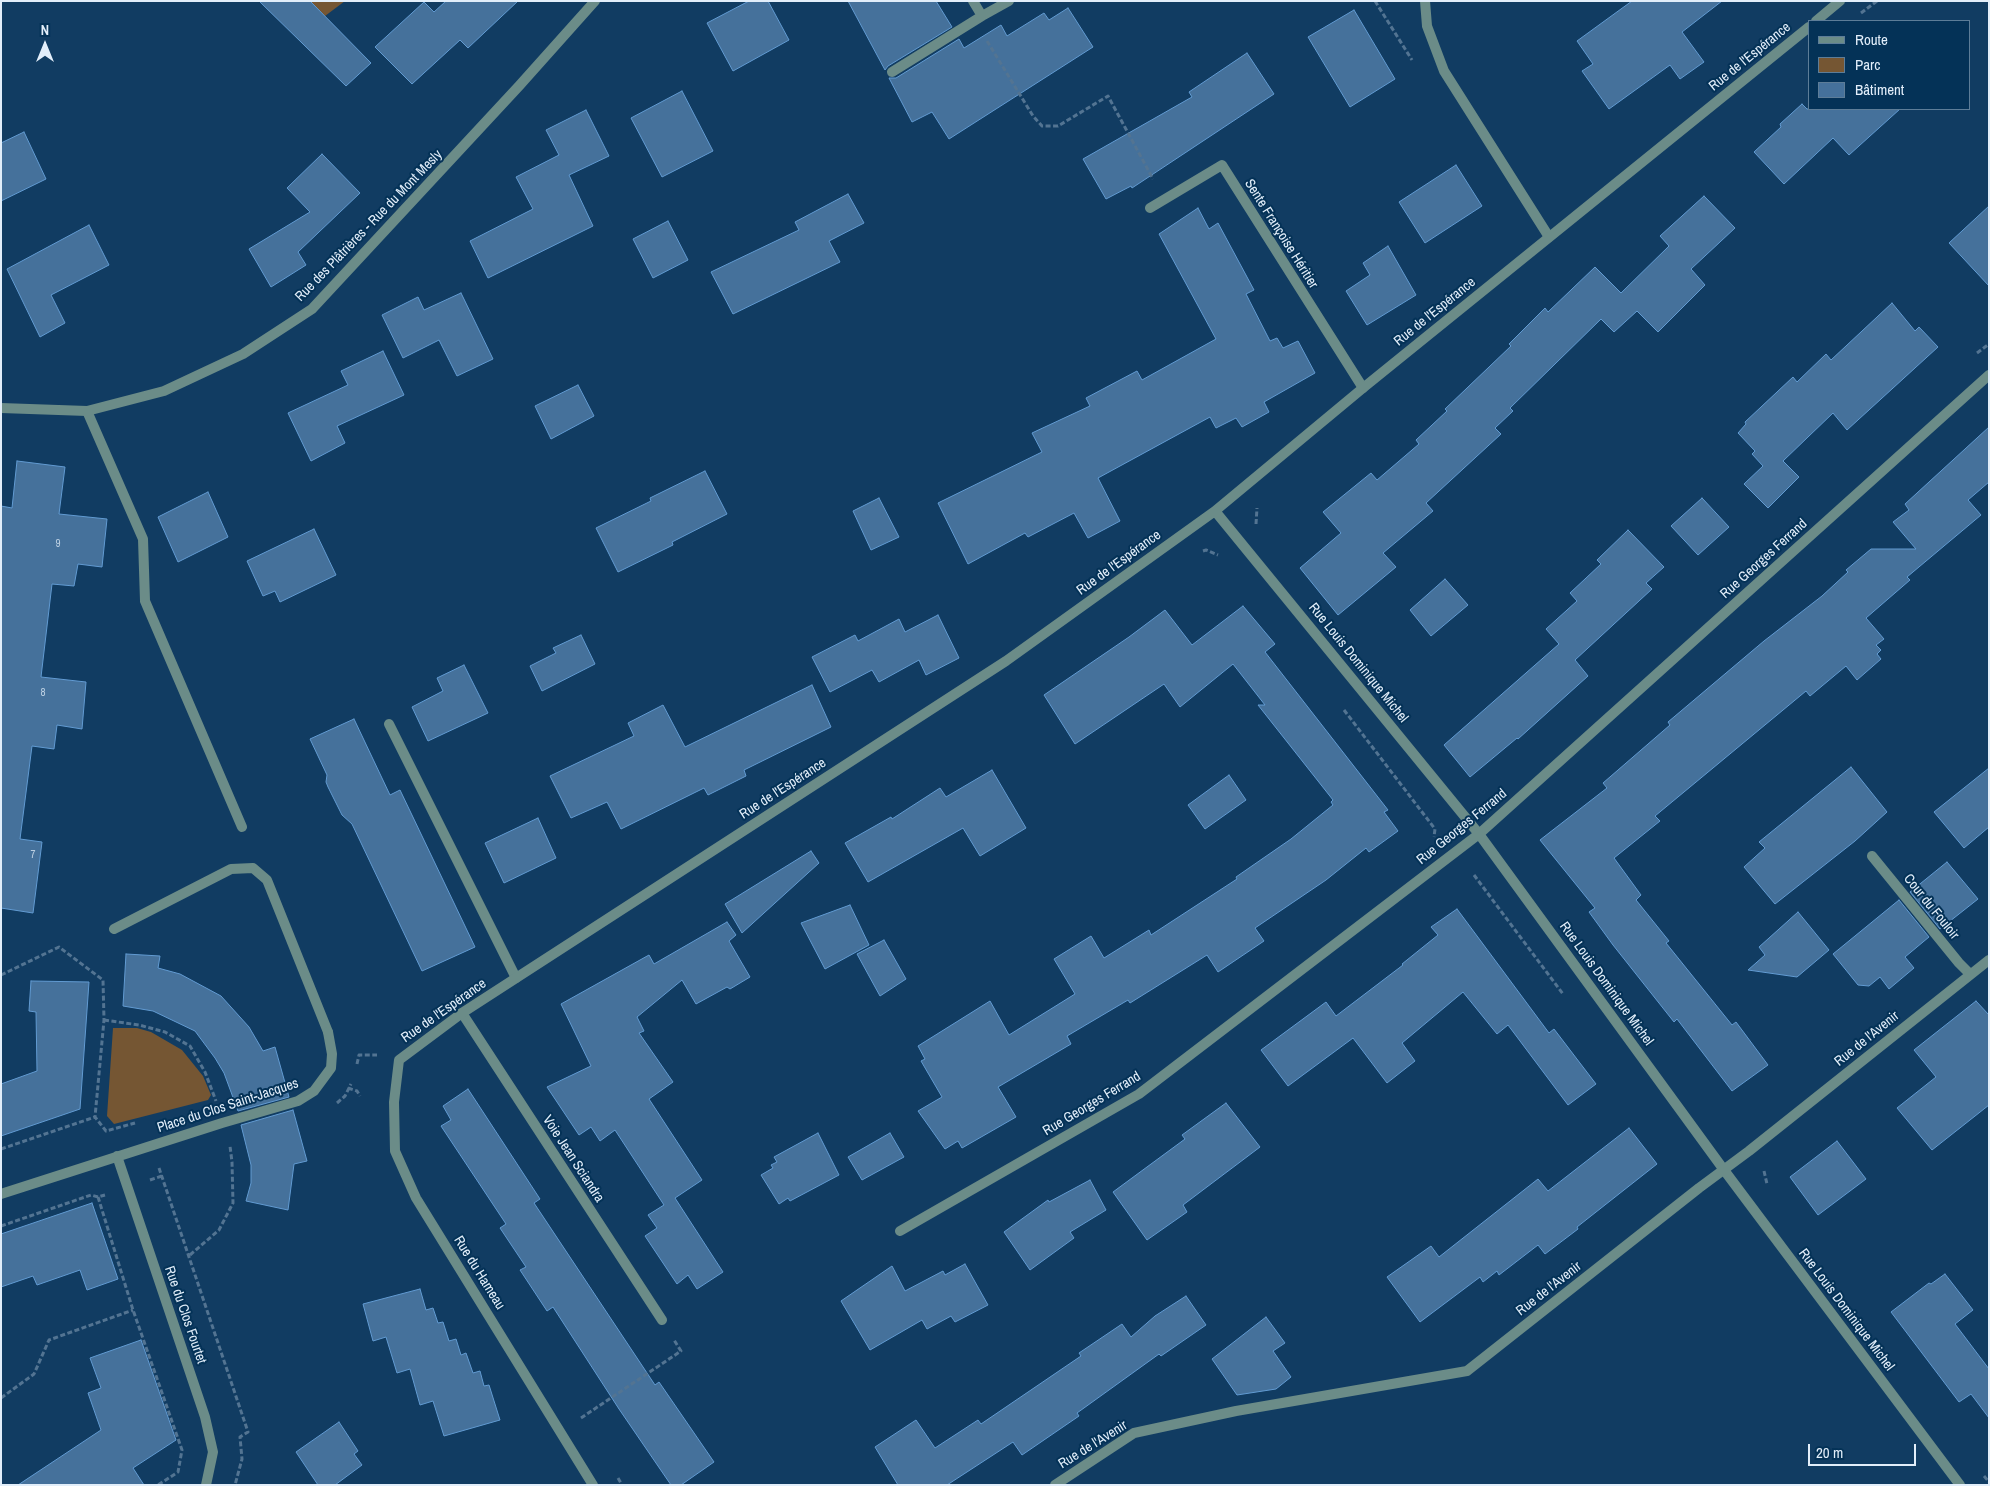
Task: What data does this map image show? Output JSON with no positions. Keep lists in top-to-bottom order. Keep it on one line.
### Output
{"streets":{"street":["Rue de l'Espérance","Rue des Plâtrières - Rue du Mont Mesly","Sente Françoise Héritier","Rue Georges Ferrand","Rue Louis Dominique Michel","Cour du Fouloir","Rue de l'Avenir","Place du Clos Saint-Jacques","Voie Jean Sciandra","Rue du Hameau","Rue du Clos Fourtet"]},"crossings":[["Rue de l'Espérance","Sente Françoise Héritier"],["Rue de l'Espérance","Rue Louis Dominique Michel"],["Rue de l'Espérance","Voie Jean Sciandra"],["Rue de l'Espérance","Rue du Hameau"],["Rue Georges Ferrand","Rue Louis Dominique Michel"],["Rue Louis Dominique Michel","Rue de l'Avenir"],["Cour du Fouloir","Rue de l'Avenir"],["Place du Clos Saint-Jacques","Rue du Clos Fourtet"]],"house_numbers":["9","8","7"],"legend":["Route","Parc","Bâtiment"],"scale_bar":"20 m","north":"top"}
